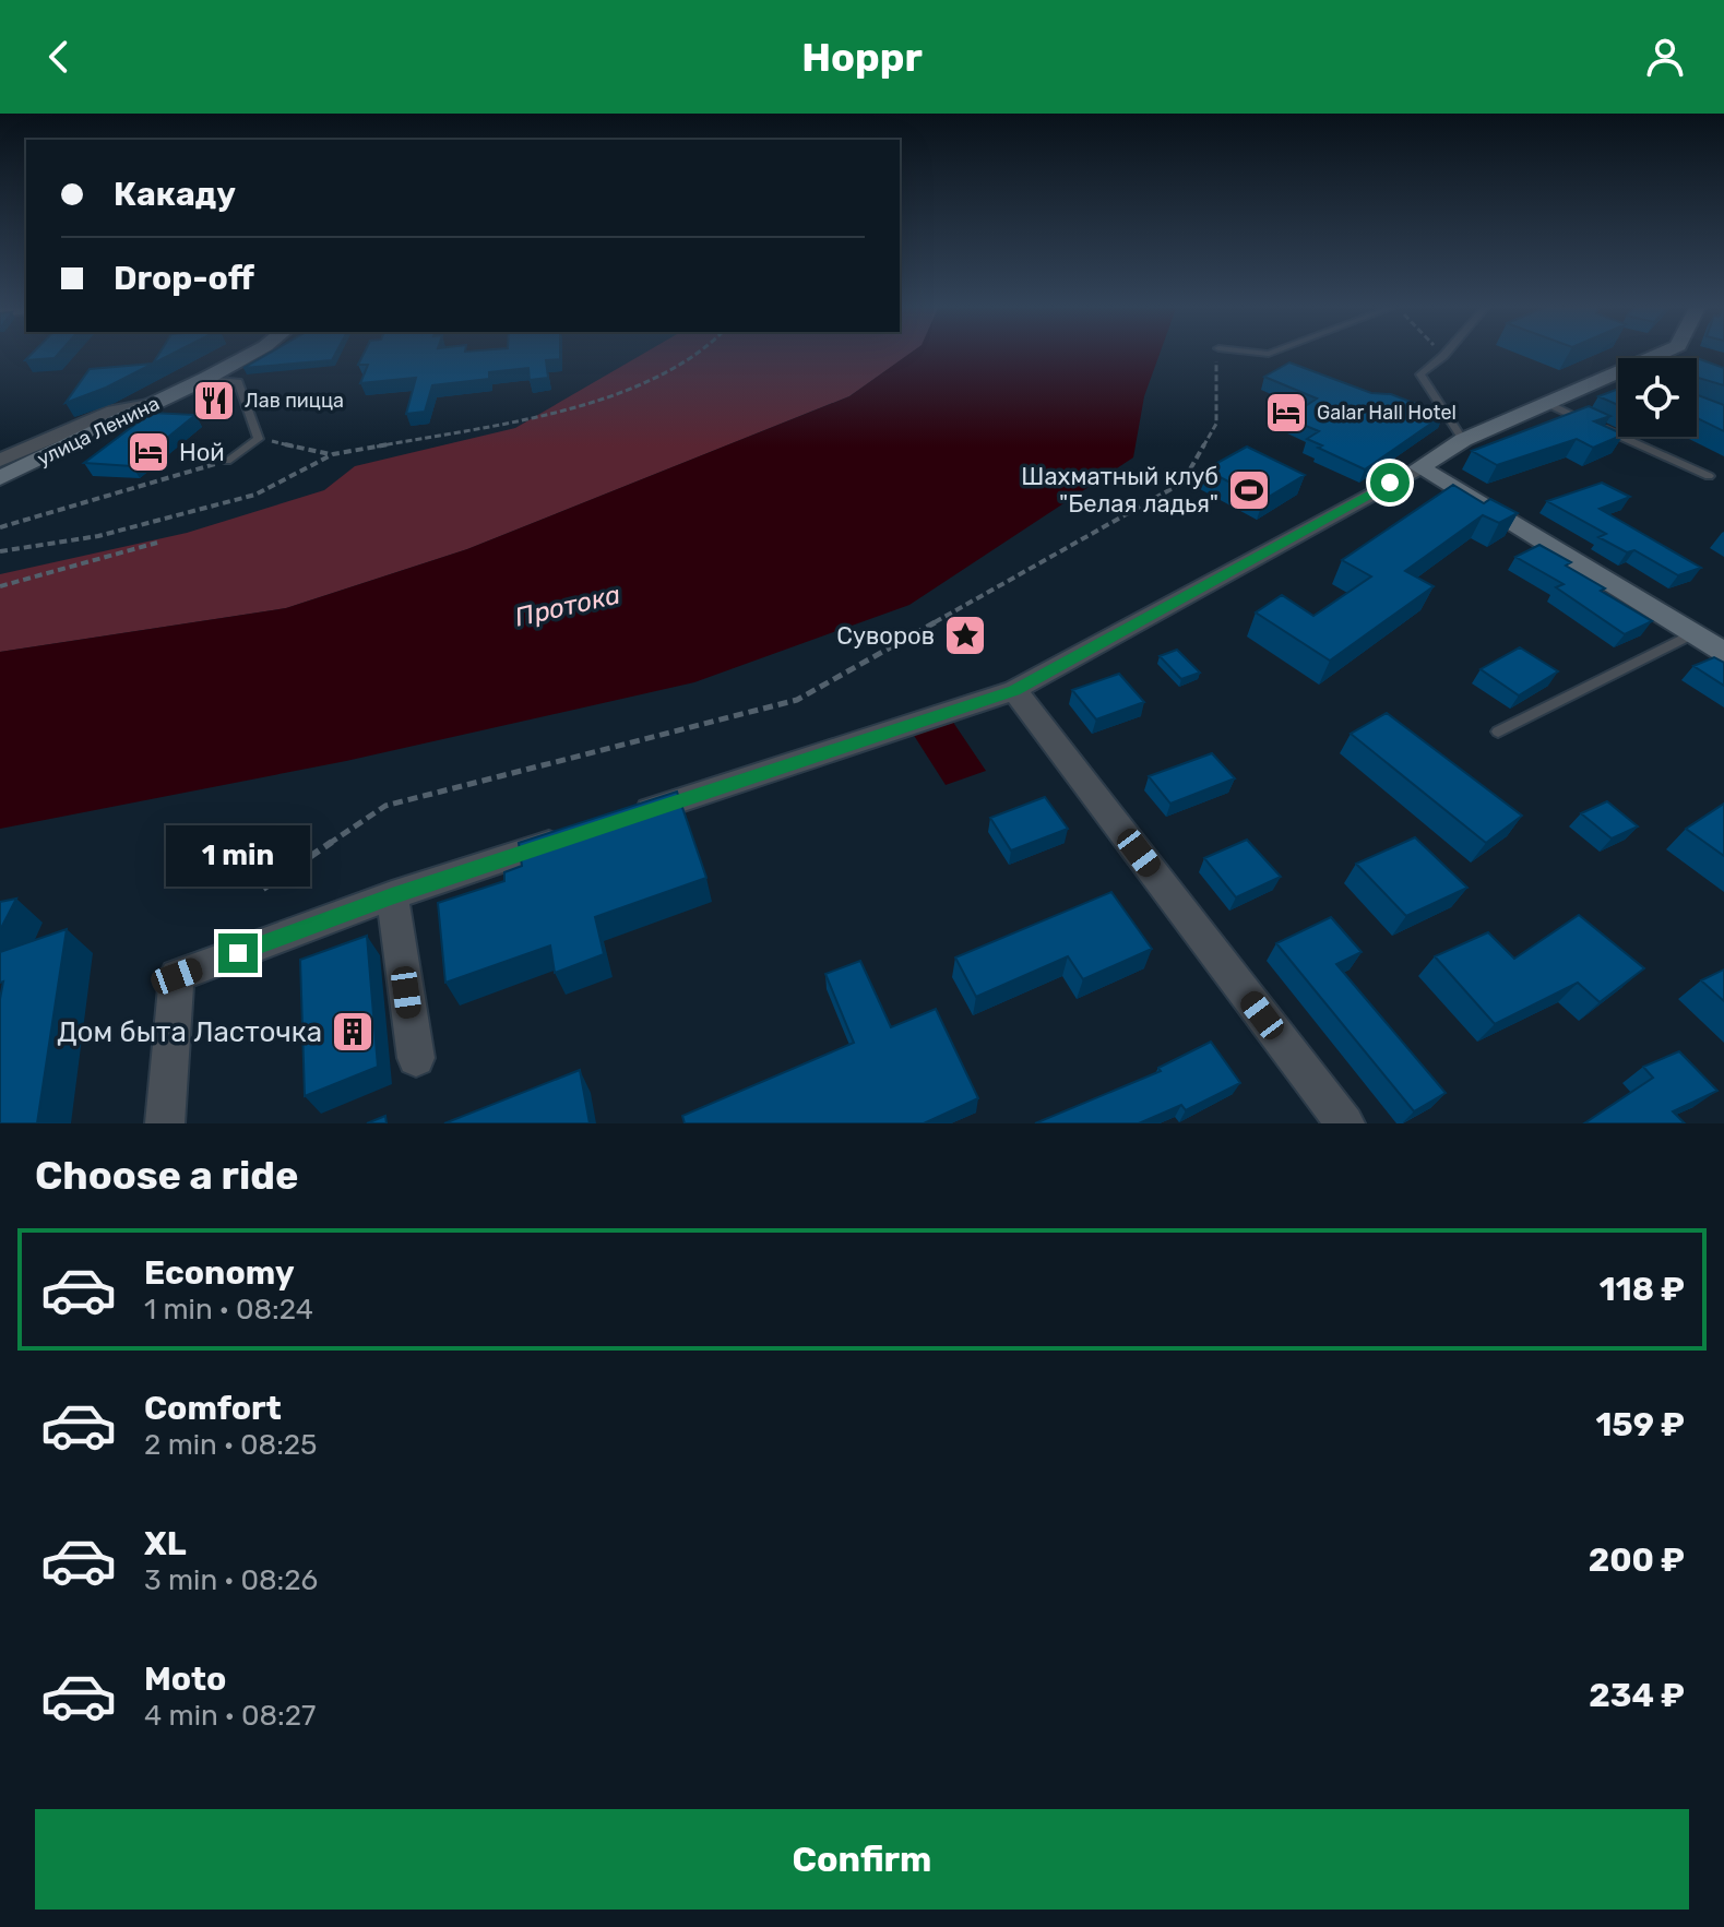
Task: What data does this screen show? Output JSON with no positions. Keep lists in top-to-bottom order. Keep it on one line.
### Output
{"streets":{"street":["улица Ленина"]},"water":["Протока"],"places":{"restaurant":["Лав пицца"],"hotel":["Galar Hall Hotel","Ной"],"sports":["Шахматный клуб \"Белая ладья\""],"place":["Суворов"],"building":["Дом быта Ласточка"]},"page":{"header":"Hoppr","banner":["Какаду","Drop-off"],"bubble":"1 min","heading":"Choose a ride","list":[{"name":"Economy","note":"1 min · 08:24","value":"118 ₽"},{"name":"Comfort","note":"2 min · 08:25","value":"159 ₽"},{"name":"XL","note":"3 min · 08:26","value":"200 ₽"},{"name":"Moto","note":"4 min · 08:27","value":"234 ₽"}],"buttons":"Confirm"}}
